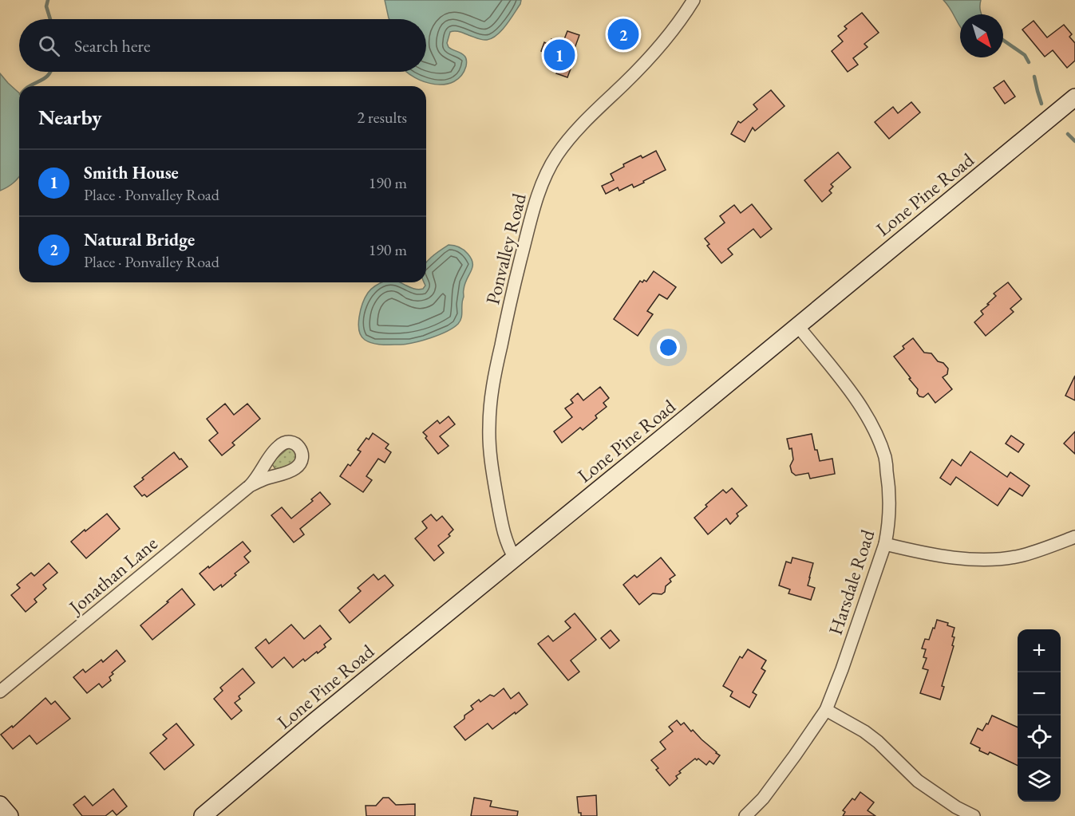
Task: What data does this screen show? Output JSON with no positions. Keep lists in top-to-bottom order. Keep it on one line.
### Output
{"streets":{"street":["Lone Pine Road","Ponvalley Road","Jonathan Lane","Harsdale Road"]},"crossings":[["Lone Pine Road","Ponvalley Road"],["Lone Pine Road","Harsdale Road"]],"north":"bottom right","page":{"pins":["2","1"],"search":"Search here","heading":["Nearby","2 results"],"list":[{"mark":"1","name":"Smith House","note":"Place · Ponvalley Road","value":"190 m"},{"mark":"2","name":"Natural Bridge","note":"Place · Ponvalley Road","value":"190 m"}],"map_buttons":["+","−"]}}
